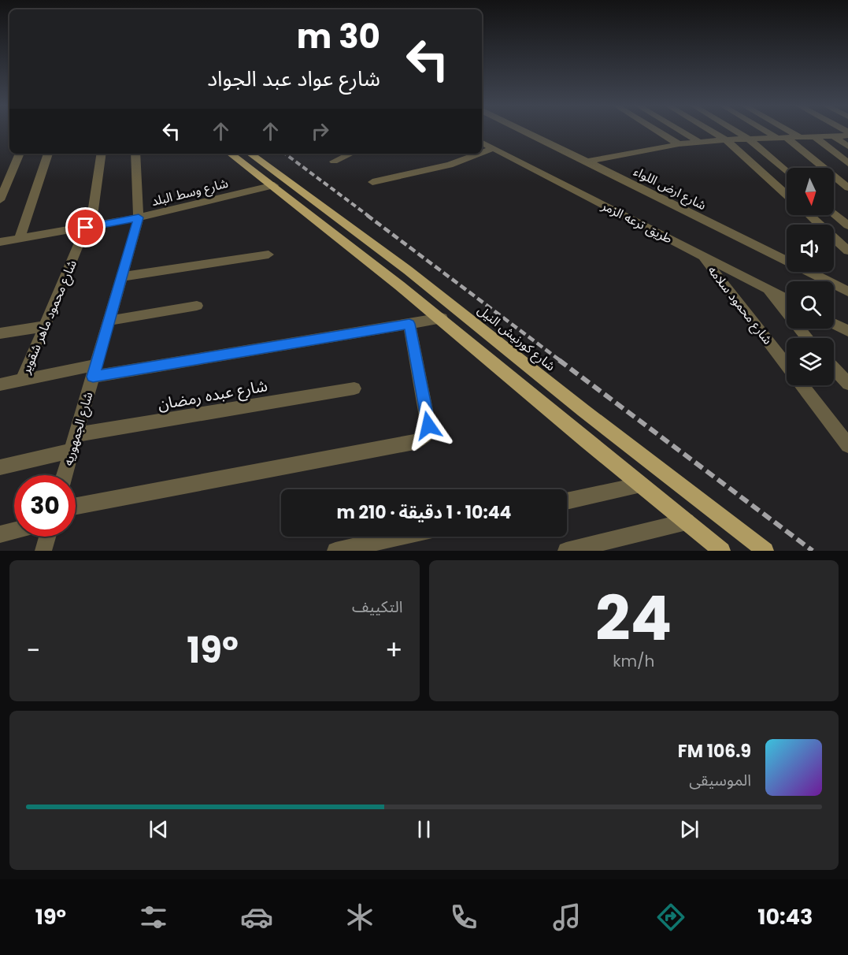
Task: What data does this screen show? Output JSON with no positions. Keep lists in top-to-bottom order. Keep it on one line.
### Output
{"streets":{"main road":["شارع كورنيش النيل"],"street":["شارع ارض اللواء","شارع وسط البلد","طريق ترعه الزمر","شارع محمود سلامه","شارع محمود ماهر شقوير","شارع عبده رمضان","شارع الجمهوريه"]},"crossings":[["شارع وسط البلد","شارع محمود ماهر شقوير"],["شارع وسط البلد","شارع الجمهوريه"],["طريق ترعه الزمر","شارع محمود سلامه"],["شارع عبده رمضان","شارع الجمهوريه"]],"north":"bottom","page":{"turn":["30 m","شارع عواد عبد الجواد"],"limit":"30","trip":"10:44 · 1 دقيقة · 210 m","tile":[["24","km/h"],"التكييف"],"heat":["−","19°","+"],"song":["106.9 FM","الموسيقى"],"tabs":["10:43","19°"]}}
